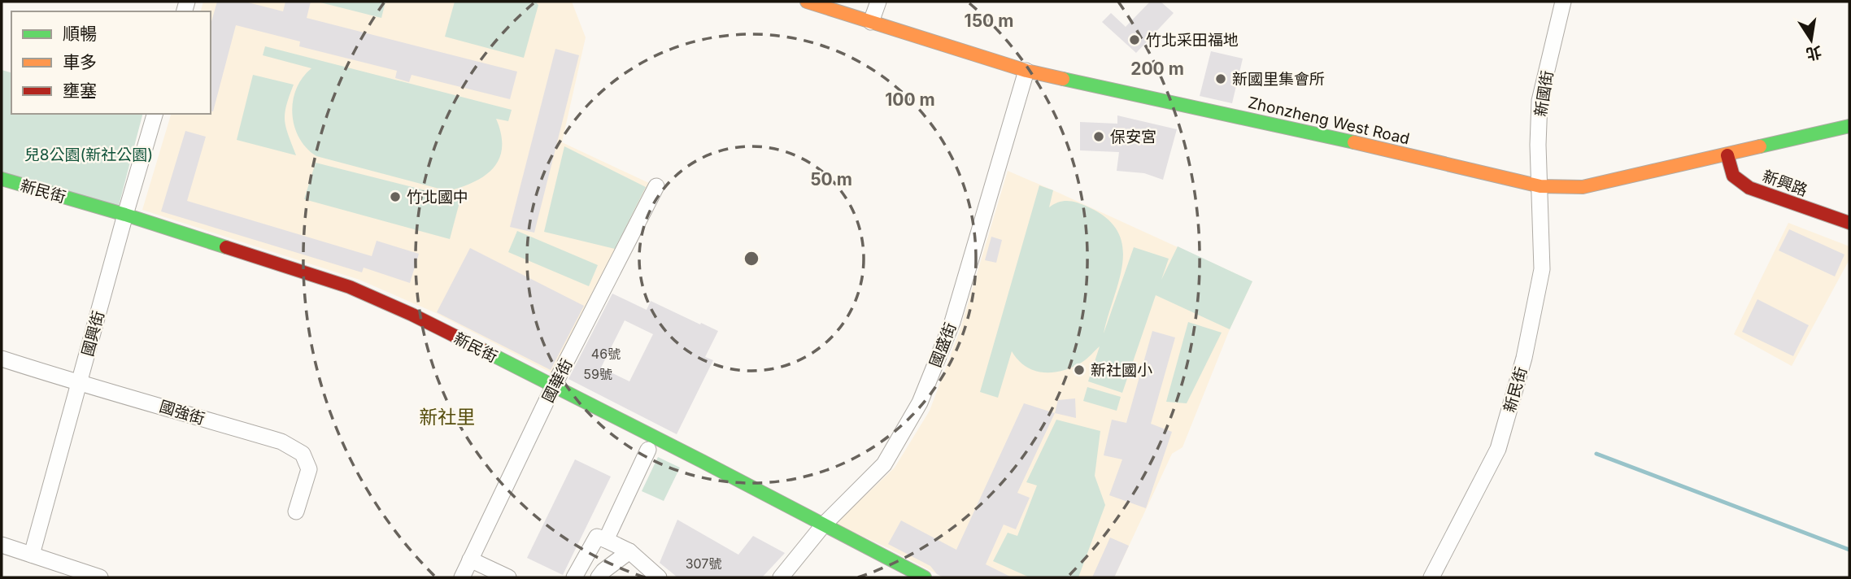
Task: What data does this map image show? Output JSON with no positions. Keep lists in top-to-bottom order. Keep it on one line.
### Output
{"streets":{"street":["新國街","Zhonzheng West Road","新興路","新民街","國興街","國盛街","國華街","國強街"]},"crossings":[["新國街","Zhonzheng West Road"],["新國街","新民街"],["Zhonzheng West Road","新興路"],["Zhonzheng West Road","新民街"],["Zhonzheng West Road","國盛街"],["新民街","國興街"],["新民街","國盛街"],["新民街","國華街"],["國興街","國強街"]],"districts":["新社里"],"parks":["兒8公園(新社公園)"],"places":["竹北采田福地","新國里集會所","保安宮","竹北國中","新社國小"],"house_numbers":["46號","59號","307號"],"legend":["順暢","車多","壅塞"],"north":"bottom","rings":["150 m","200 m","100 m","50 m"]}
